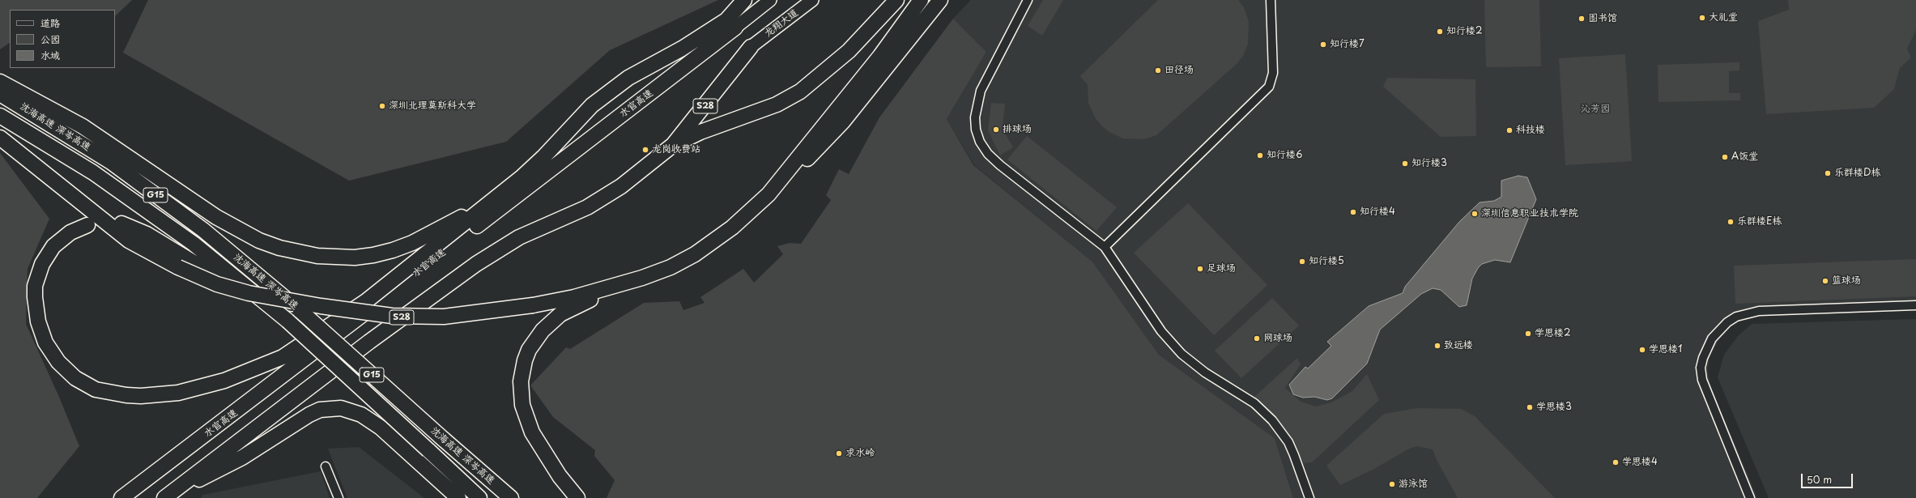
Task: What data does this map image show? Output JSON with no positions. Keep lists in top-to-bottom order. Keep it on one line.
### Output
{"streets":{"highway":["水官高速","S28","沈海高速 深岑高速","G15"],"main road":["龙翔大道"]},"crossings":[["龙翔大道","S28"]],"parks":["沁芳园"],"places":["大礼堂","图书馆","知行楼2","知行楼7","田径场","深圳北理莫斯科大学","排球场","科技楼","龙岗收费站","知行楼6","A饭堂","知行楼3","乐群楼D栋","知行楼4","深圳信息职业技术学院","乐群楼E栋","知行楼5","足球场","篮球场","学思楼2","网球场","致远楼","学思楼1","学思楼3","求水岭","学思楼4","游泳馆"],"legend":["道路","公园","水域"],"scale_bar":"50 m"}
